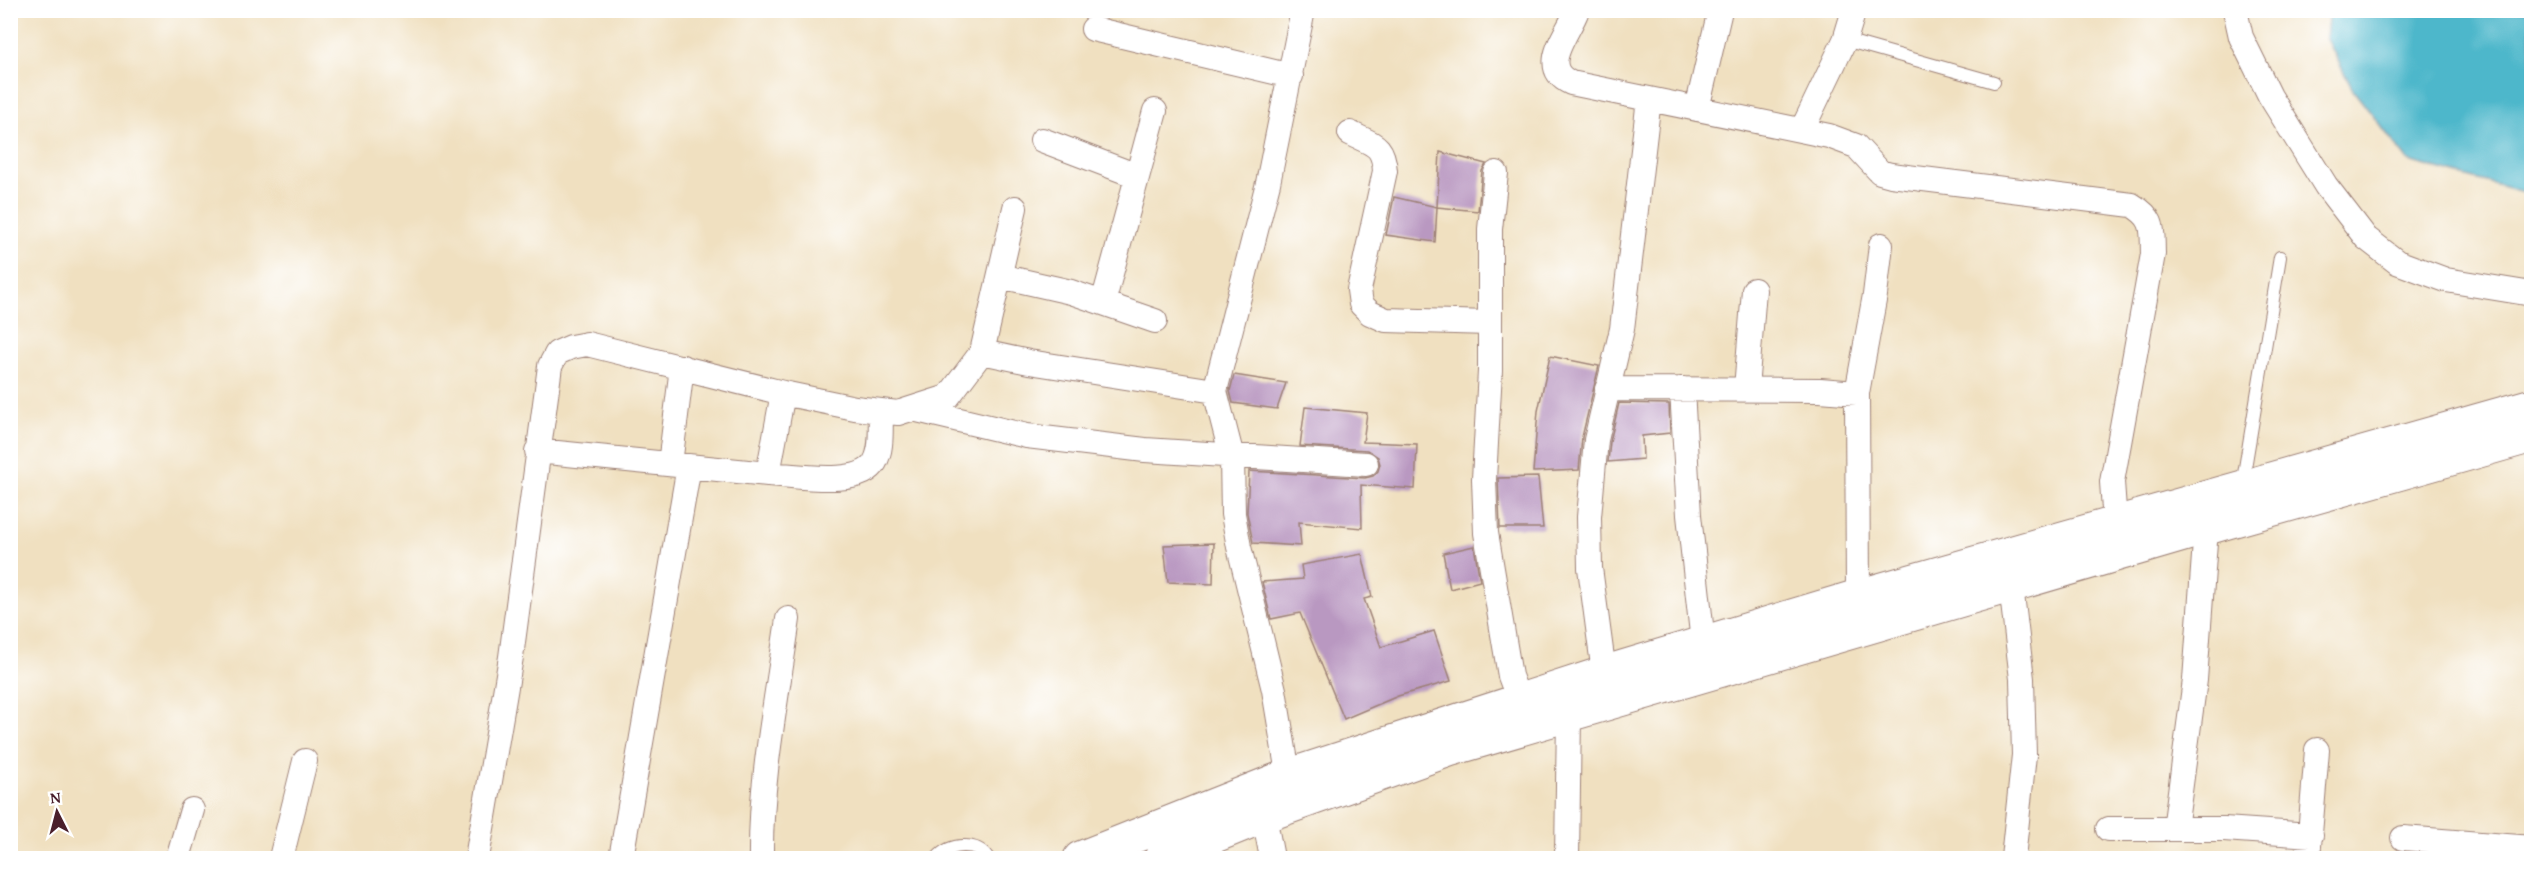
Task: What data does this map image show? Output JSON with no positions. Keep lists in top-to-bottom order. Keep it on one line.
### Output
{"north":"top"}
